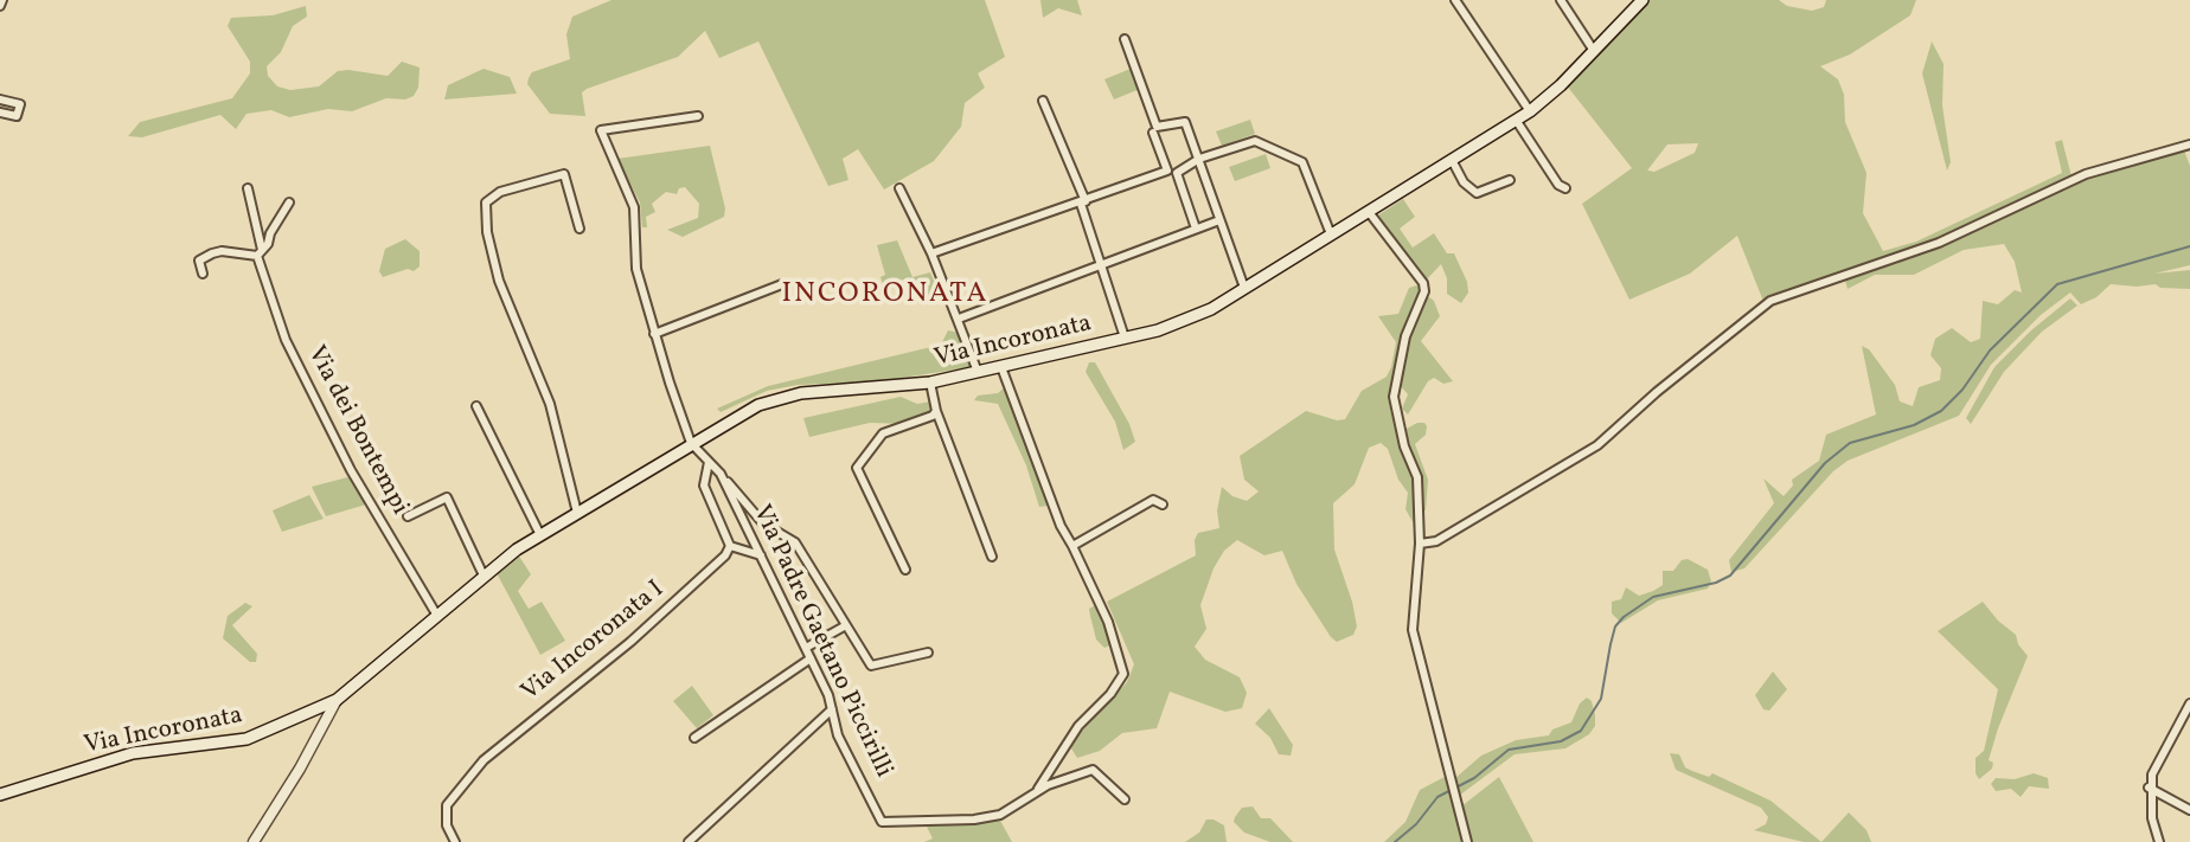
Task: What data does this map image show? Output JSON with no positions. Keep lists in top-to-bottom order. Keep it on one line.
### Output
{"streets":{"main road":["Via Incoronata"],"street":["Via dei Bontempi","Via Incoronata I","Via Padre Gaetano Piccirilli"]},"crossings":[["Via Incoronata","Via dei Bontempi"],["Via Incoronata","Via Padre Gaetano Piccirilli"]],"districts":["INCORONATA"]}
